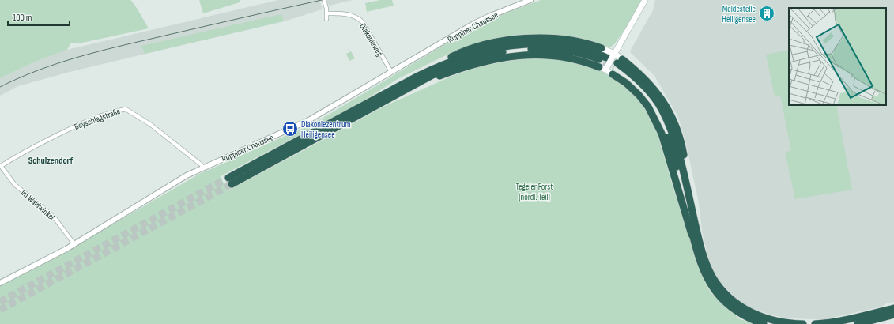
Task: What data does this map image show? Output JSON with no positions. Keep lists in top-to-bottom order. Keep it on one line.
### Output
{"streets":{"street":["Ruppiner Chaussee","Diakonieweg","Beyschlagstraße","Im Waldwinkel"]},"crossings":[["Ruppiner Chaussee","Diakonieweg"],["Ruppiner Chaussee","Beyschlagstraße"],["Ruppiner Chaussee","Im Waldwinkel"],["Beyschlagstraße","Im Waldwinkel"]],"districts":["Schulzendorf"],"parks":["Tegeler Forst (nördl. Teil)"],"places":{"building":["Meldestelle Heiligensee"],"bus stop":["Diakoniezentrum Heiligensee"]},"scale_bar":"100 m"}
